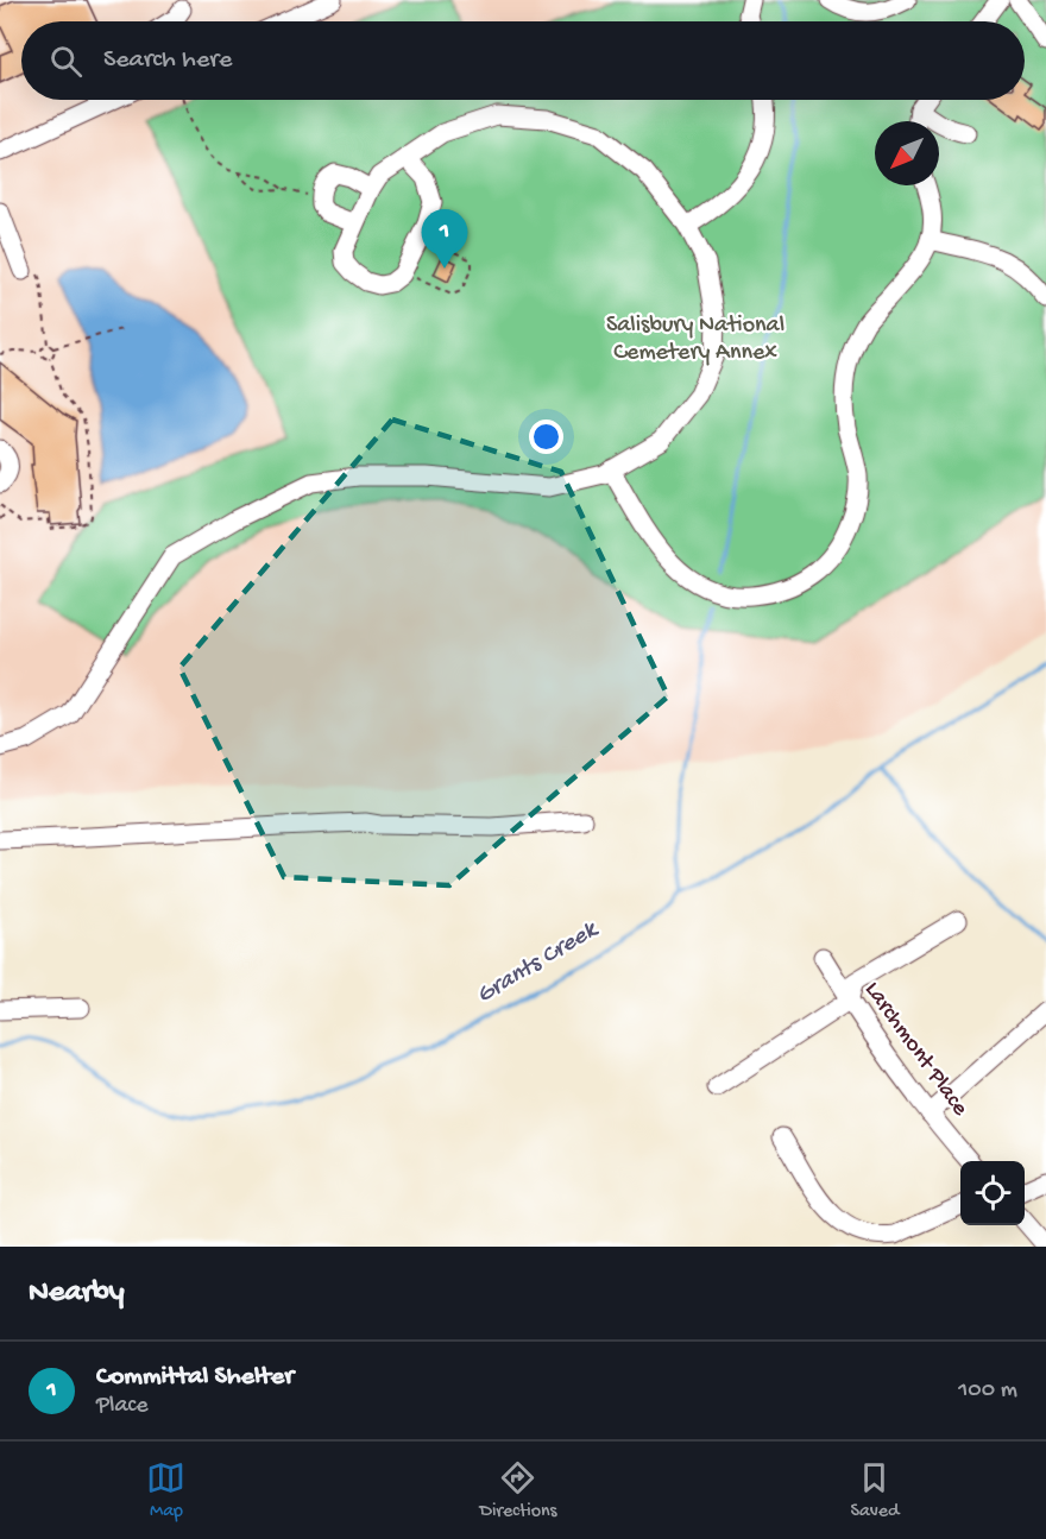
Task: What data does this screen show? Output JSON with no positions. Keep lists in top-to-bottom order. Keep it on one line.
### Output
{"streets":{"street":["Larchmont Place"]},"water":["Grants Creek"],"parks":["Salisbury National Cemetery Annex"],"north":"bottom left","page":{"search":"Search here","pins":"1","heading":"Nearby","list":[{"mark":"1","name":"Committal Shelter","note":"Place","value":"100 m"}],"nav":["Map","Directions","Saved"]}}
